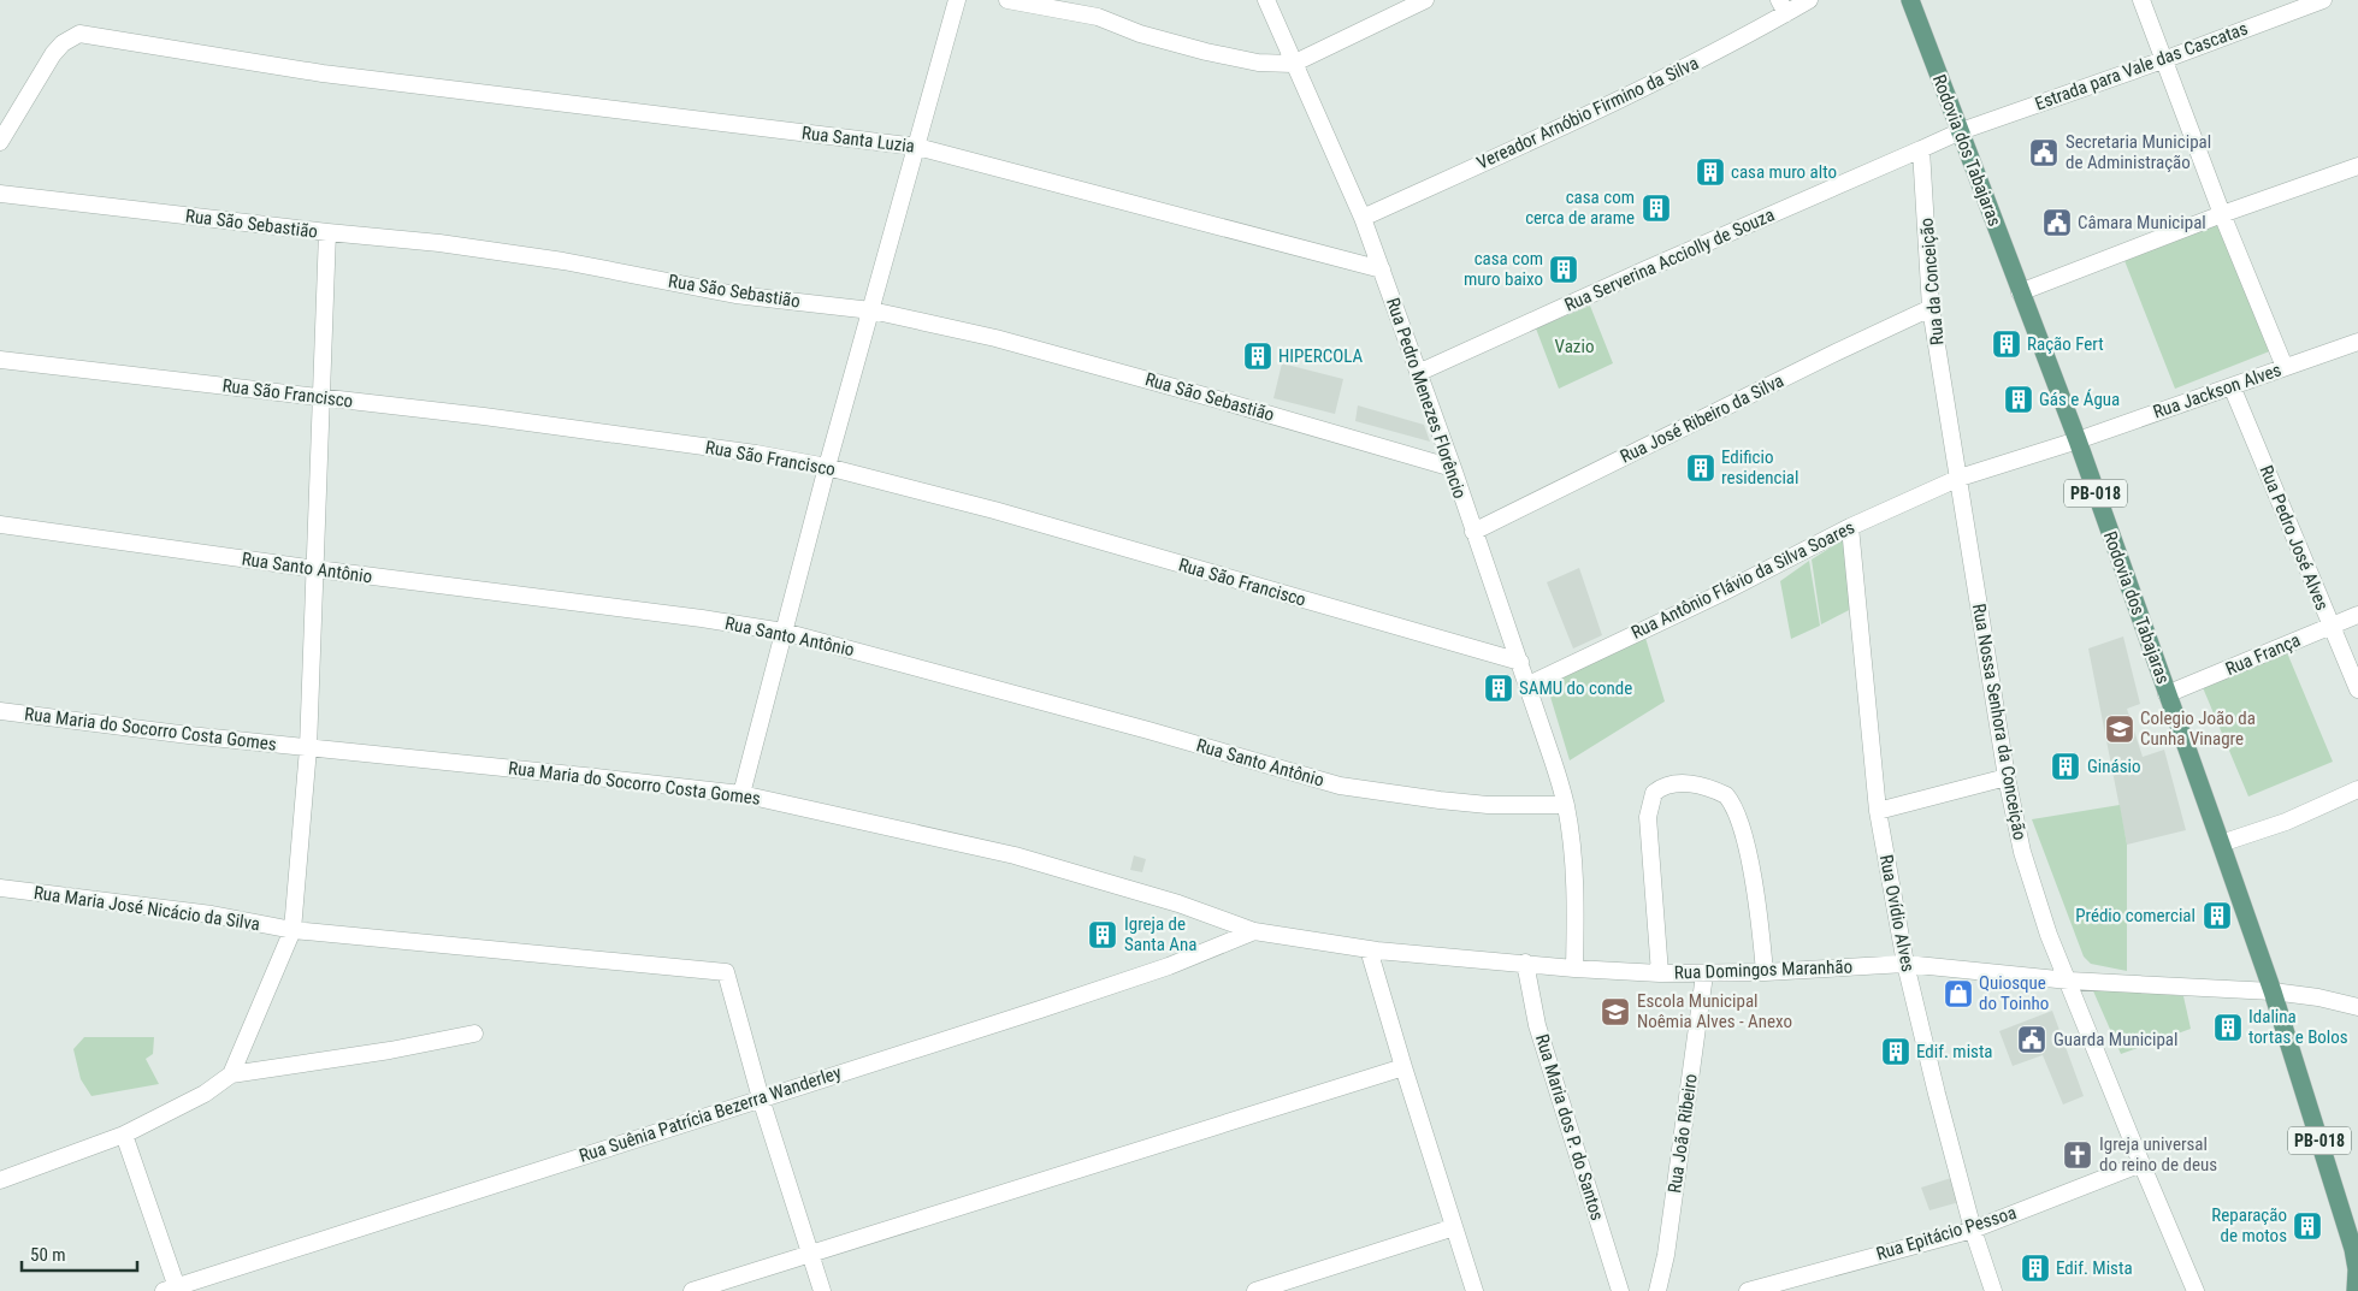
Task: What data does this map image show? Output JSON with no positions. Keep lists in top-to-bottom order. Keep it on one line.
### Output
{"streets":{"main road":["Rodovia dos Tabajaras","PB-018"],"street":["Estrada para Vale das Cascatas","Vereador Arnóbio Firmino da Silva","Rua Santa Luzia","Rua São Sebastião","Rua Serverina Acciolly de Souza","Rua da Conceição","Rua Jackson Alves","Rua São Francisco","Rua Pedro Menezes Florêncio","Rua José Ribeiro da Silva","Rua Pedro José Alves","Rua Santo Antônio","Rua Antônio Flávio da Silva Soares","Rua França","Rua Nossa Senhora da Conceição","Rua Maria do Socorro Costa Gomes","Rua Maria José Nicácio da Silva","Rua Ovídio Alves","Rua Domingos Maranhão","Rua Suênia Patrícia Bezerra Wanderley","Rua Maria dos P. do Santos","Rua João Ribeiro","Rua Epitácio Pessoa"]},"crossings":[["Estrada para Vale das Cascatas","Rodovia dos Tabajaras"],["Vereador Arnóbio Firmino da Silva","Rua Pedro Menezes Florêncio"],["Rua Santa Luzia","Rua Pedro Menezes Florêncio"],["Rodovia dos Tabajaras","Rua Jackson Alves"],["Rodovia dos Tabajaras","Rua França"],["Rodovia dos Tabajaras","Rua Domingos Maranhão"],["Rua São Sebastião","Rua Pedro Menezes Florêncio"],["Rua Serverina Acciolly de Souza","Rua da Conceição"],["Rua Serverina Acciolly de Souza","Rua Pedro Menezes Florêncio"],["Rua da Conceição","Rua José Ribeiro da Silva"],["Rua da Conceição","Rua Nossa Senhora da Conceição"],["Rua Jackson Alves","Rua Pedro José Alves"],["Rua Jackson Alves","Rua Antônio Flávio da Silva Soares"],["Rua Jackson Alves","Rua Nossa Senhora da Conceição"],["Rua São Francisco","Rua Pedro Menezes Florêncio"],["Rua Pedro Menezes Florêncio","Rua José Ribeiro da Silva"],["Rua Pedro Menezes Florêncio","Rua Santo Antônio"],["Rua Pedro Menezes Florêncio","Rua Antônio Flávio da Silva Soares"],["Rua Pedro Menezes Florêncio","Rua Domingos Maranhão"],["Rua Pedro José Alves","Rua França"],["Rua Antônio Flávio da Silva Soares","Rua Nossa Senhora da Conceição"],["Rua Antônio Flávio da Silva Soares","Rua Ovídio Alves"],["Rua Nossa Senhora da Conceição","Rua Domingos Maranhão"],["Rua Maria do Socorro Costa Gomes","Rua Domingos Maranhão"],["Rua Maria do Socorro Costa Gomes","Rua Suênia Patrícia Bezerra Wanderley"],["Rua Maria José Nicácio da Silva","Rua Suênia Patrícia Bezerra Wanderley"],["Rua Ovídio Alves","Rua Domingos Maranhão"],["Rua Ovídio Alves","Rua Epitácio Pessoa"],["Rua Domingos Maranhão","Rua Suênia Patrícia Bezerra Wanderley"],["Rua Domingos Maranhão","Rua Maria dos P. do Santos"],["Rua Domingos Maranhão","Rua João Ribeiro"]],"parks":["Vazio"],"places":{"public building":["Secretaria Municipal de Administração","Câmara Municipal","Guarda Municipal"],"building":["casa muro alto","casa com cerca de arame","casa com muro baixo","Ração Fert","HIPERCOLA","Gás e Água","Edificio residencial","SAMU do conde","Ginásio","Prédio comercial","Igreja de Santa Ana","Idalina tortas e Bolos","Edif. mista","Reparação de motos","Edif. Mista"],"school or university":["Colegio João da Cunha Vinagre","Escola Municipal Noêmia Alves - Anexo"],"shop":["Quiosque do Toinho"],"church":["Igreja universal do reino de deus"]},"scale_bar":"50 m"}
